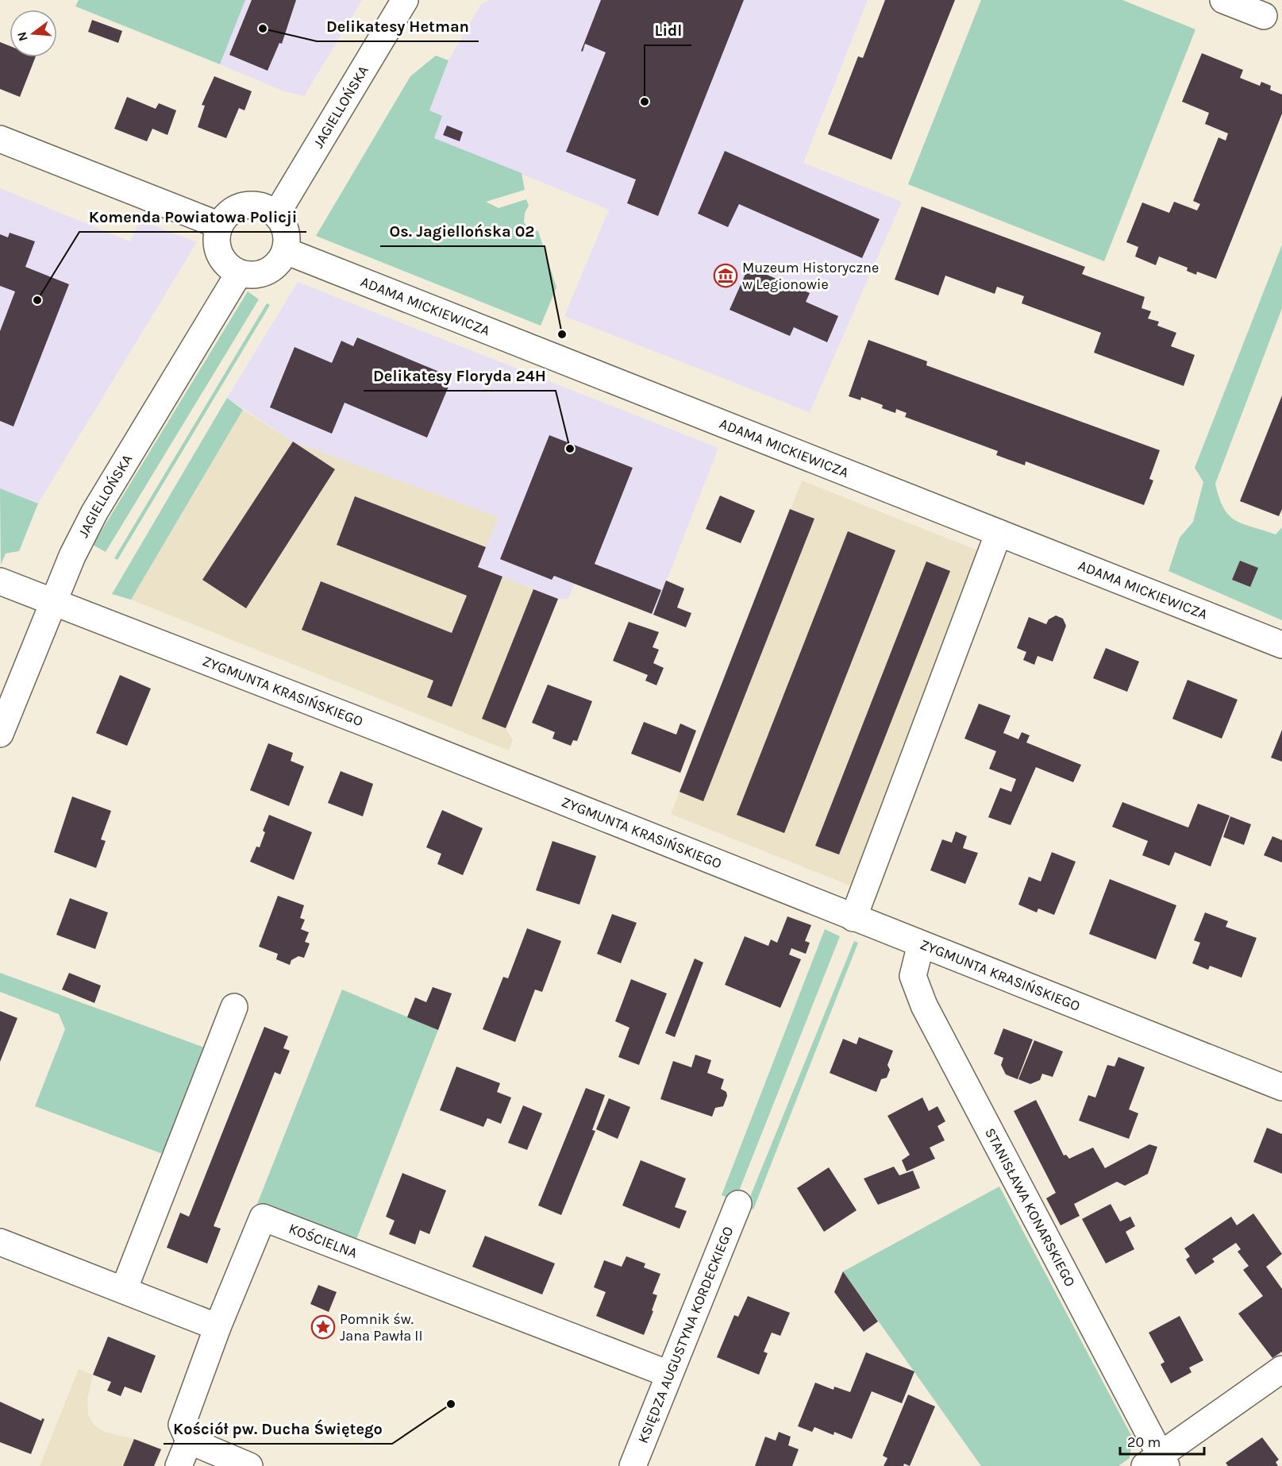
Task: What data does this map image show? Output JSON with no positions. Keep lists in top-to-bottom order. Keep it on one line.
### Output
{"streets":{"street":["JAGIELLOŃSKA","ADAMA MICKIEWICZA","ZYGMUNTA KRASIŃSKIEGO","STANISŁAWA KONARSKIEGO","KOŚCIELNA","KSIĘDZA AUGUSTYNA KORDECKIEGO"]},"crossings":[["JAGIELLOŃSKA","ADAMA MICKIEWICZA"],["JAGIELLOŃSKA","ZYGMUNTA KRASIŃSKIEGO"],["ZYGMUNTA KRASIŃSKIEGO","STANISŁAWA KONARSKIEGO"],["KOŚCIELNA","KSIĘDZA AUGUSTYNA KORDECKIEGO"]],"places":{"other":["Delikatesy Hetman","Lidl","Komenda Powiatowa Policji","Os. Jagiellońska 02","Delikatesy Floryda 24H","Kościół pw. Ducha Świętego"],"museum":["Muzeum Historyczne w Legionowie"],"place":["Pomnik św. Jana Pawła II"]},"scale_bar":"20 m","north":"left"}
